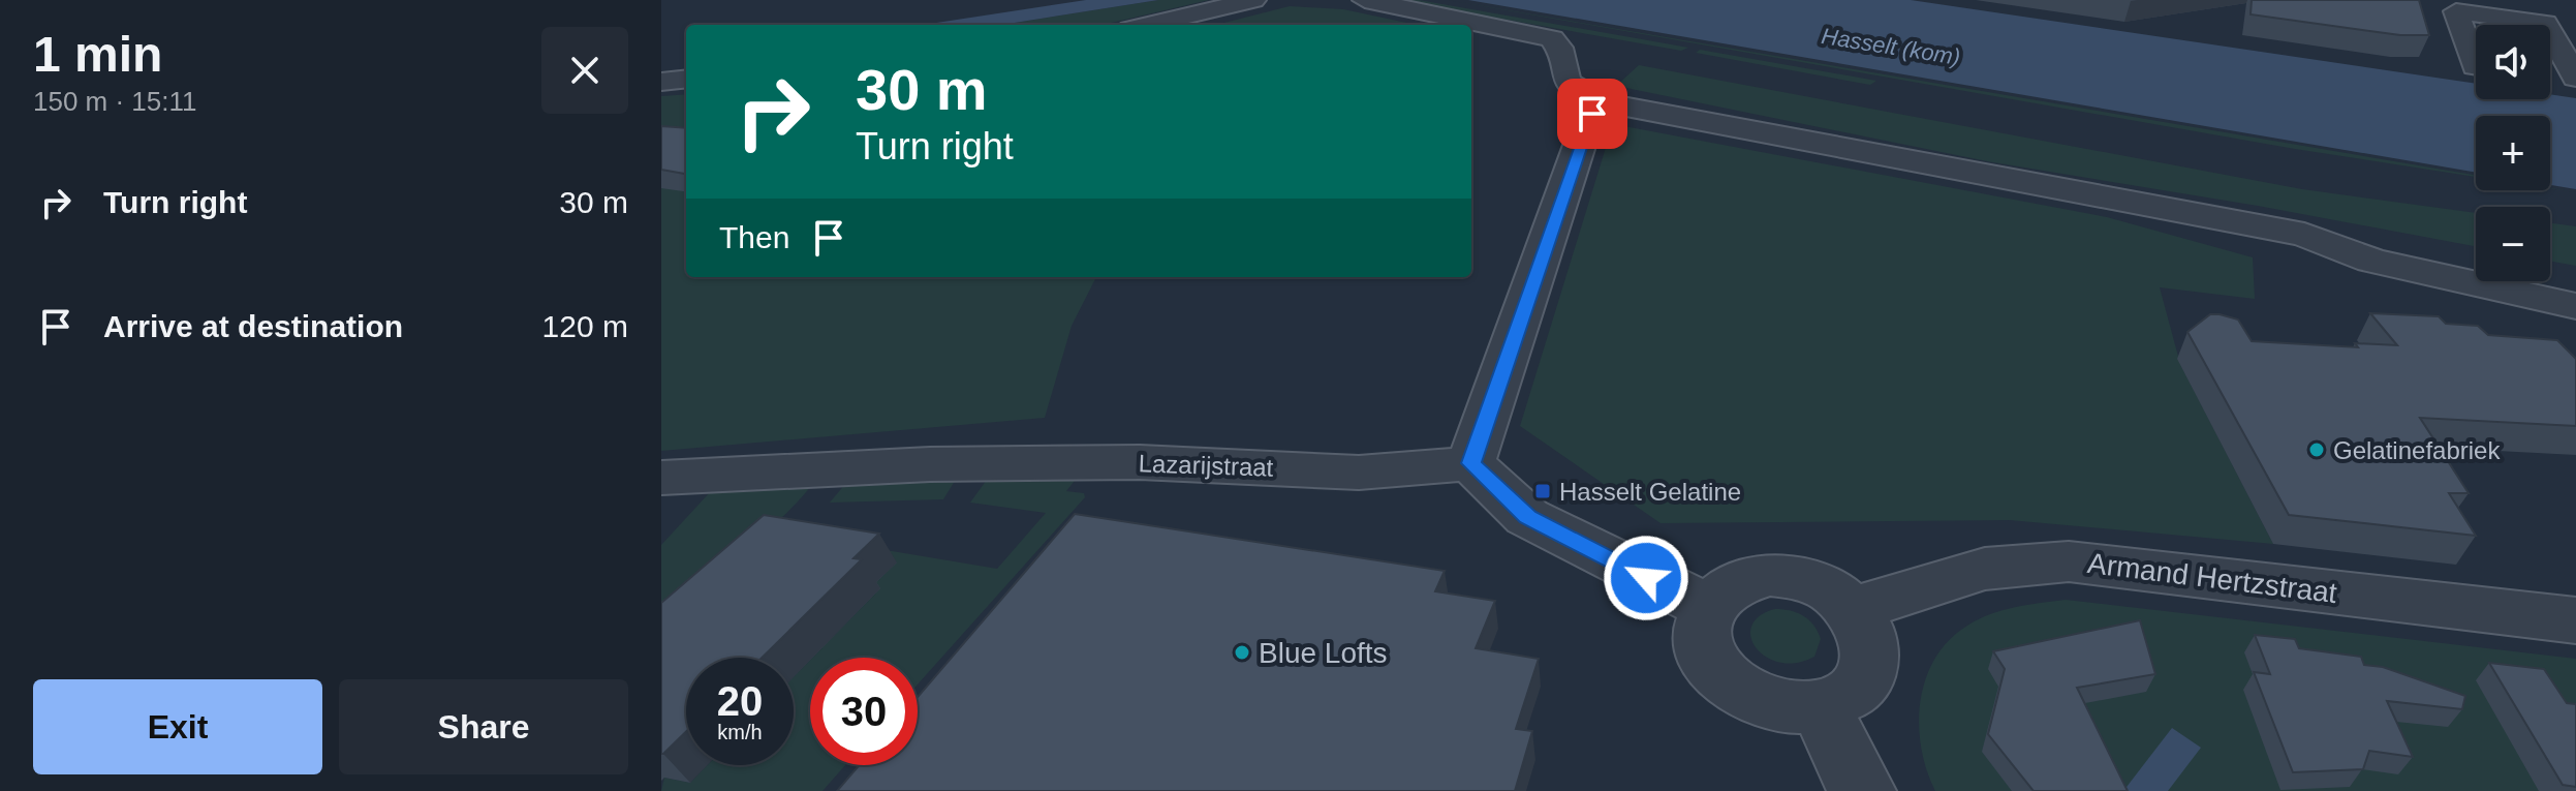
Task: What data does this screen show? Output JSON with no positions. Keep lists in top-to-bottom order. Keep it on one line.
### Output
{"streets":{"street":["Lazarijstraat","Armand Hertzstraat"]},"water":["Hasselt (kom)"],"places":{"other":["Gelatinefabriek","Blue Lofts"],"transit":["Hasselt Gelatine"]},"page":{"heading":["1 min","150 m · 15:11"],"map_buttons":["+","−"],"turn":["30 m","Turn right"],"list":[{"name":"Turn right","value":"30 m"},{"name":"Arrive at destination","value":"120 m"}],"then":"Then","speed":"20 km/h","limit":"30","buttons":["Exit","Share"]}}
